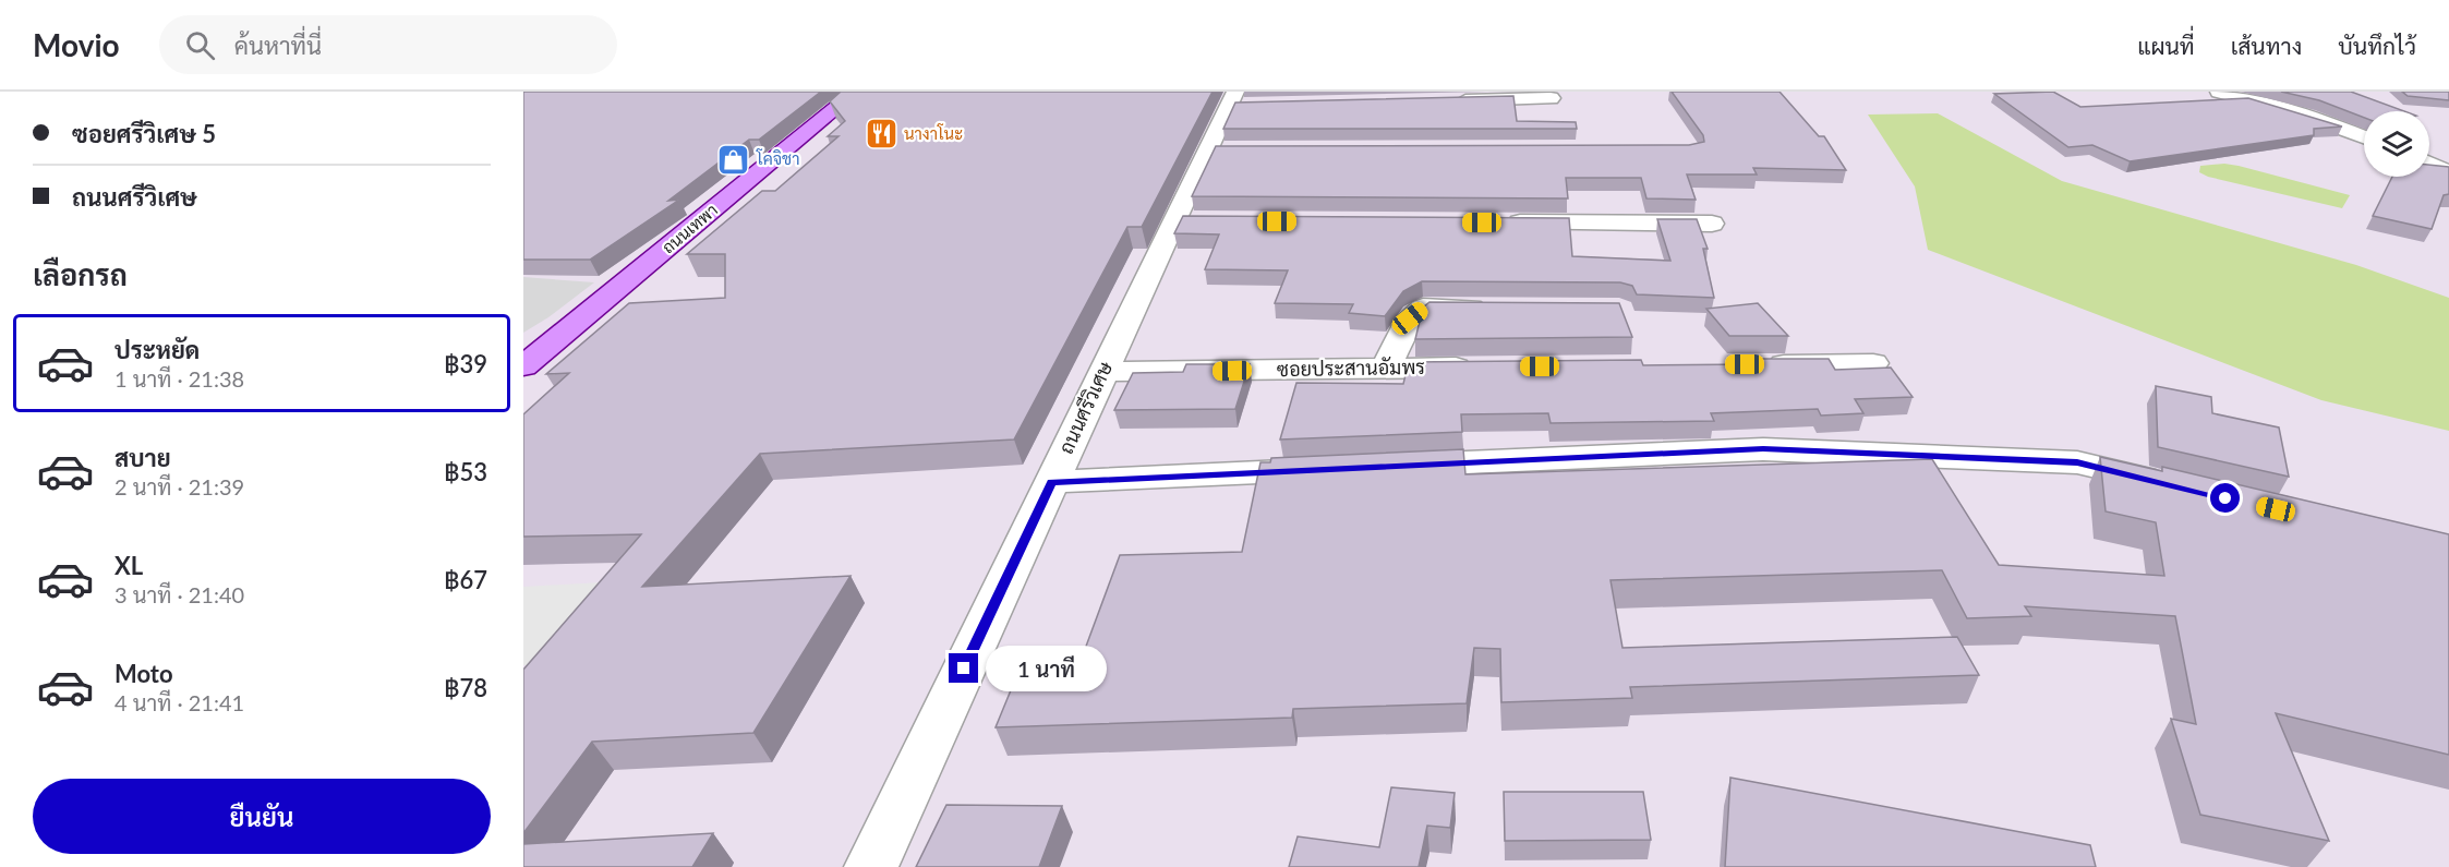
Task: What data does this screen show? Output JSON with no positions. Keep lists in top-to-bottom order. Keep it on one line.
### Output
{"streets":{"main road":["ถนนเทพา"],"street":["ซอยประสานอัมพร","ถนนศรีวิเศษ"]},"crossings":[["ซอยประสานอัมพร","ถนนศรีวิเศษ"]],"places":{"restaurant":["นางาโนะ"],"shop":["โคจิชา"]},"page":{"header":"Movio","search":"ค้นหาที่นี่","nav":["แผนที่","เส้นทาง","บันทึกไว้"],"banner":["ซอยศรีวิเศษ 5","ถนนศรีวิเศษ"],"heading":"เลือกรถ","list":[{"name":"ประหยัด","note":"1 นาที · 21:38","value":"฿39"},{"name":"สบาย","note":"2 นาที · 21:39","value":"฿53"},{"name":"XL","note":"3 นาที · 21:40","value":"฿67"},{"name":"Moto","note":"4 นาที · 21:41","value":"฿78"}],"bubble":"1 นาที","buttons":"ยืนยัน"}}
